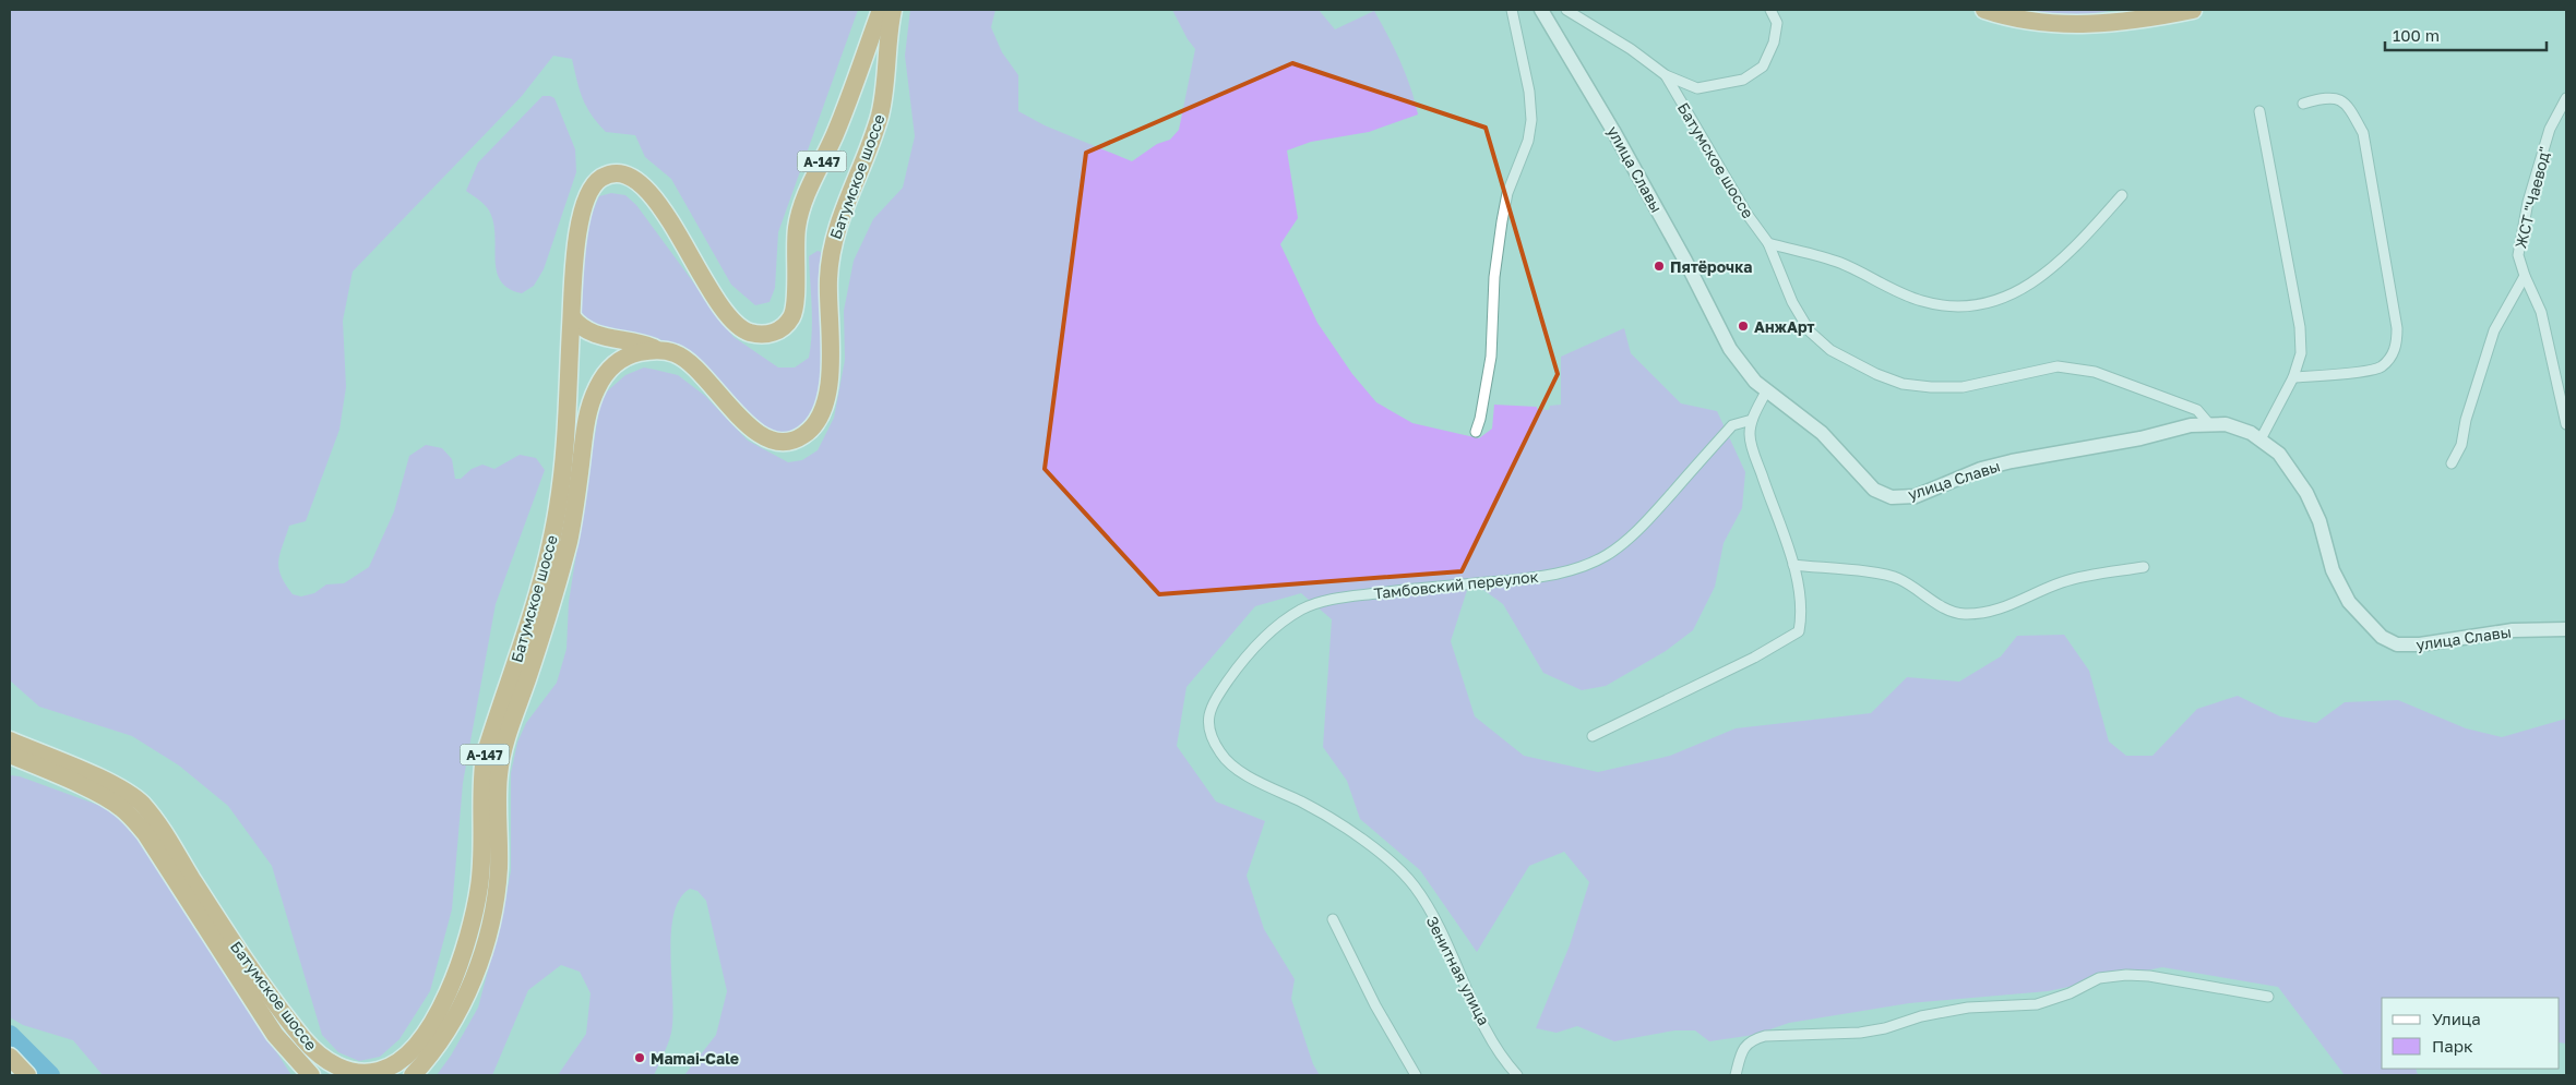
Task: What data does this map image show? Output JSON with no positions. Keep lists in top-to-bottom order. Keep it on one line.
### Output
{"streets":{"highway":["Батумское шоссе","А-147"],"street":["улица Славы","ЖСТ \"Чаевод\"","Тамбовский переулок","Зенитная улица"]},"crossings":[["Батумское шоссе","улица Славы"],["Тамбовский переулок","Зенитная улица"]],"places":["Пятёрочка","АнжАрт","Mamai-Cale"],"legend":["Улица","Парк"],"scale_bar":"100 m"}
